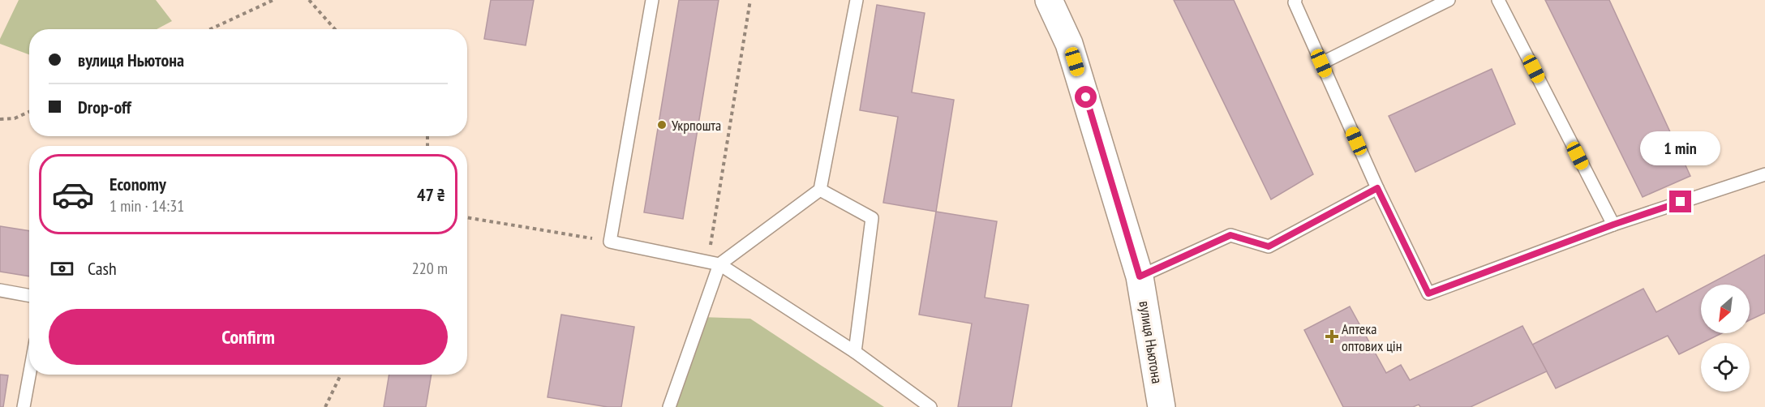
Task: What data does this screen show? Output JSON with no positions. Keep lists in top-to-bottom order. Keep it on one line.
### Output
{"streets":{"street":["вулиця Ньютона"]},"places":{"other":["Укрпошта"],"health":["Аптека оптових цін"]},"north":"bottom left","page":{"banner":["вулиця Ньютона","Drop-off"],"bubble":"1 min","list":[{"name":"Economy","note":"1 min · 14:31","value":"47 ₴"}],"pay":["Cash","220 m"],"buttons":"Confirm"}}
